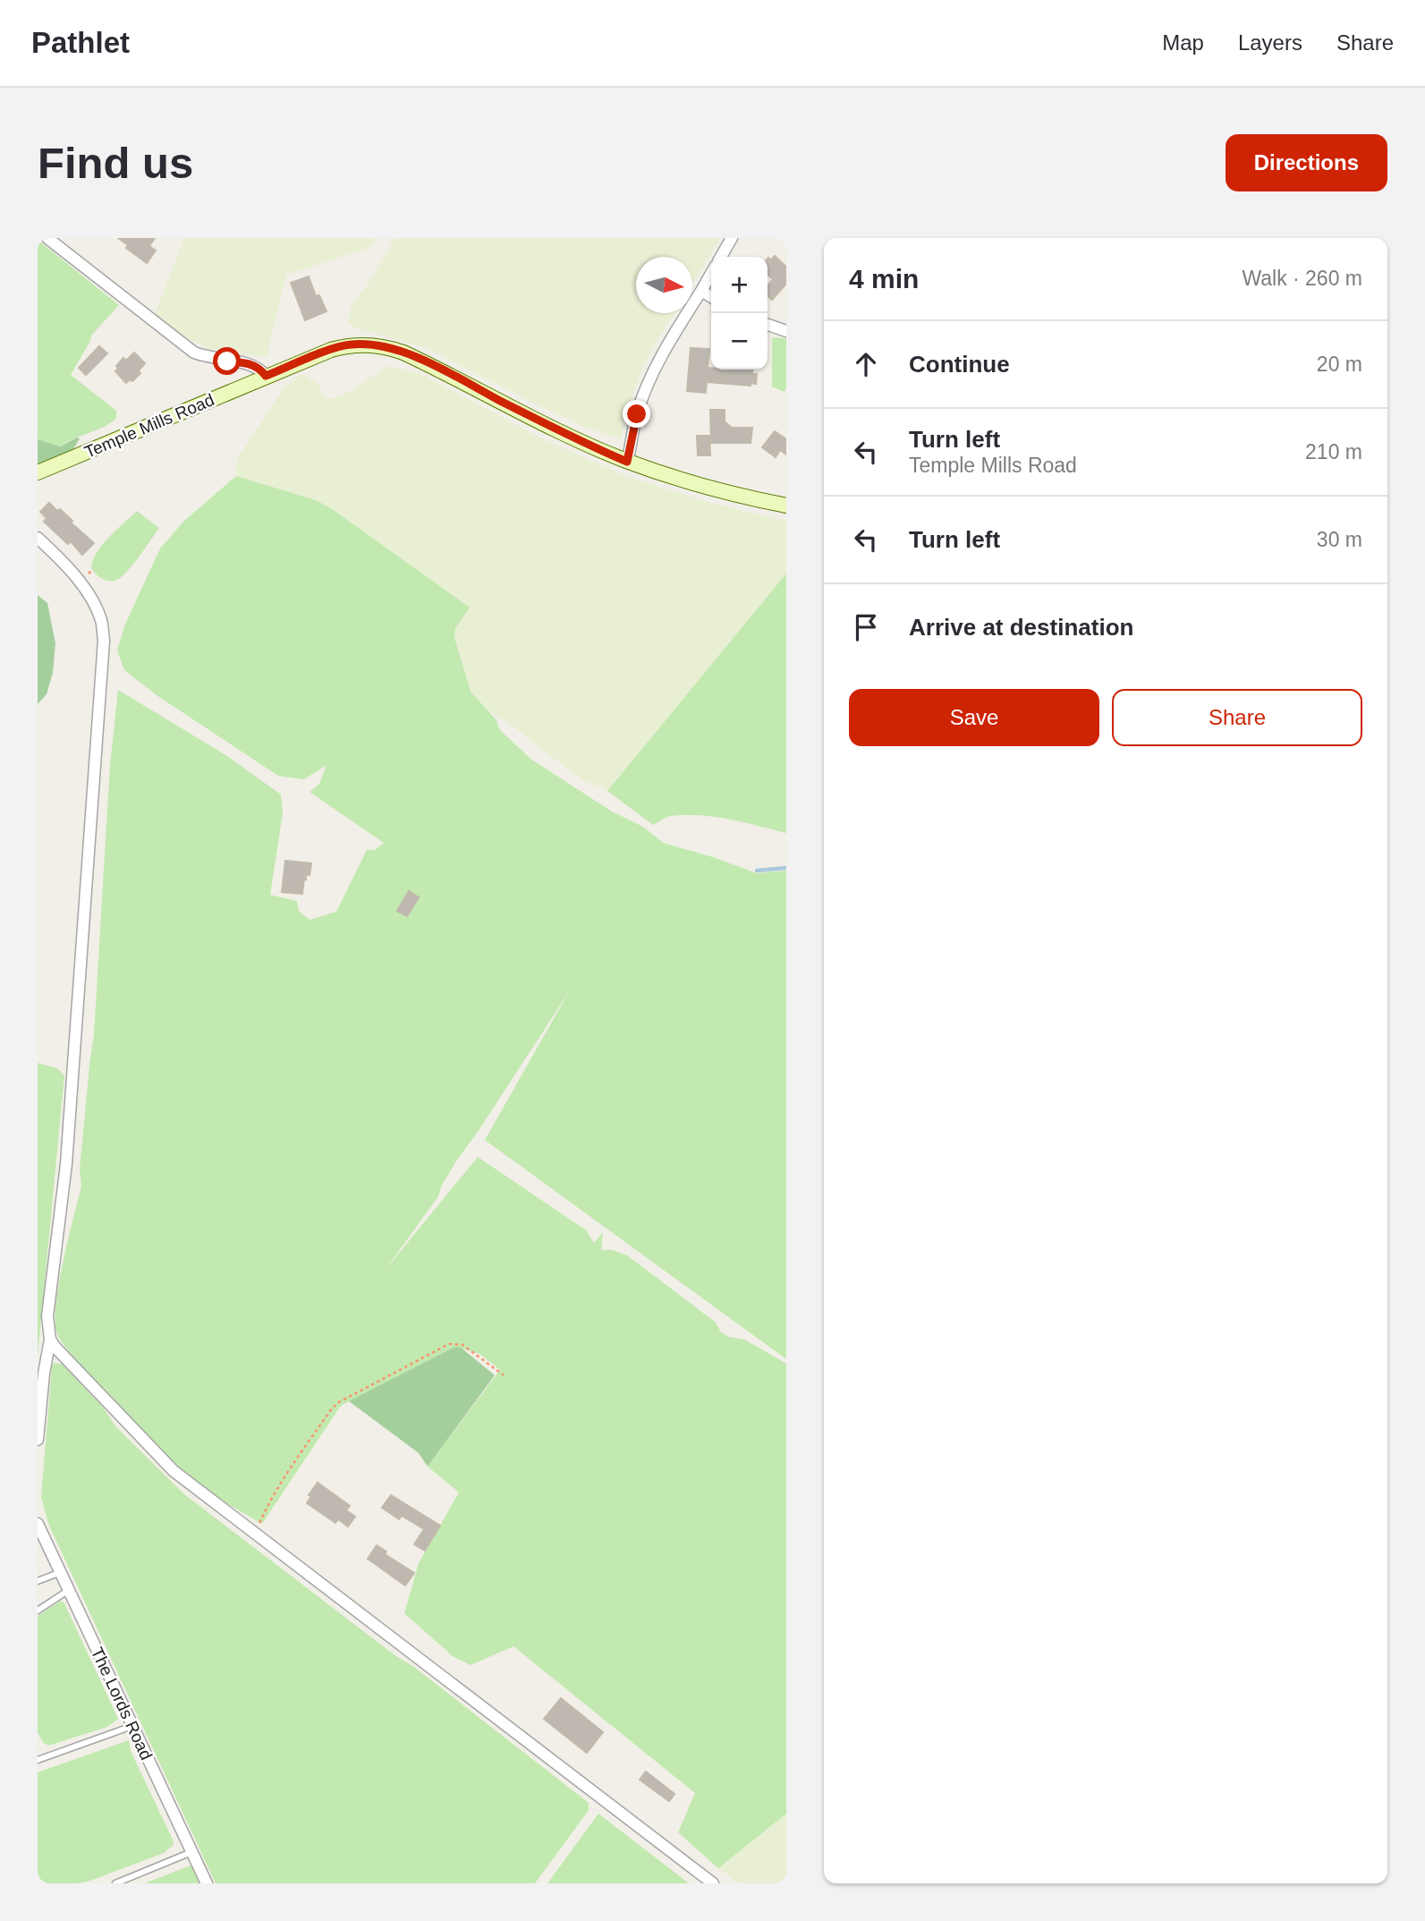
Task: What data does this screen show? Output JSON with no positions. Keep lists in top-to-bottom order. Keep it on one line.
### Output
{"streets":{"street":["Temple Mills Road","The Lords Road"]},"north":"right","page":{"header":"Pathlet","nav":["Map","Layers","Share"],"buttons":["Directions",["Save","Share"]],"title":"Find us","heading":["4 min","Walk · 260 m"],"map_buttons":["+","−"],"list":[["Continue","20 m"],["Turn left","Temple Mills Road","210 m"],["Turn left","30 m"],"Arrive at destination"]}}
